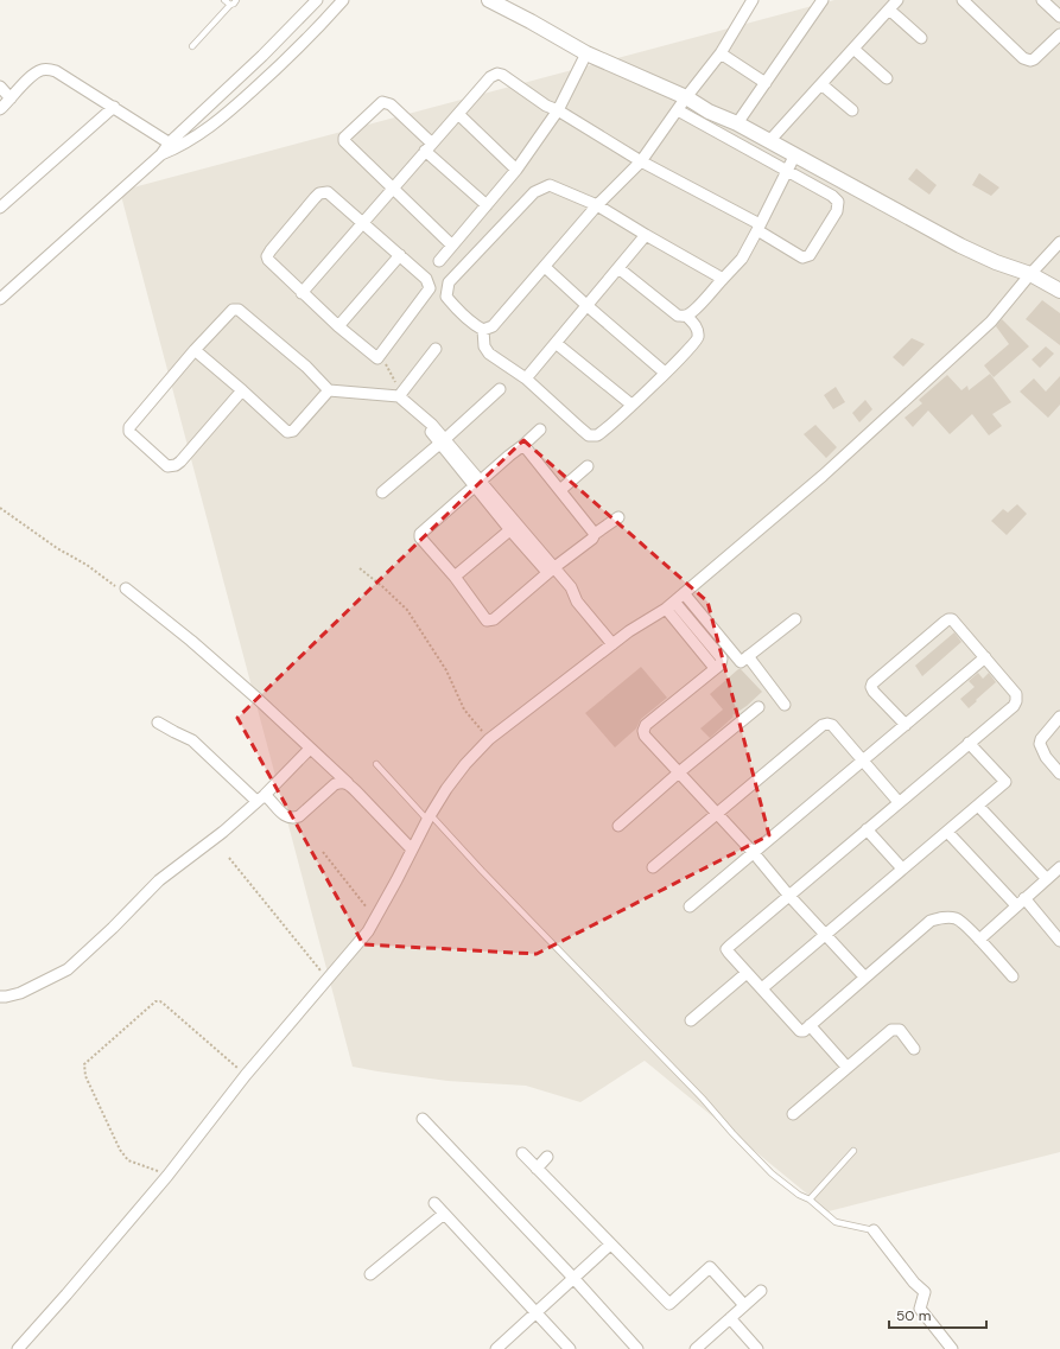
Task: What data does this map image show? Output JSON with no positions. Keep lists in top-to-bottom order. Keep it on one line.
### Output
{"scale_bar":"50 m"}
